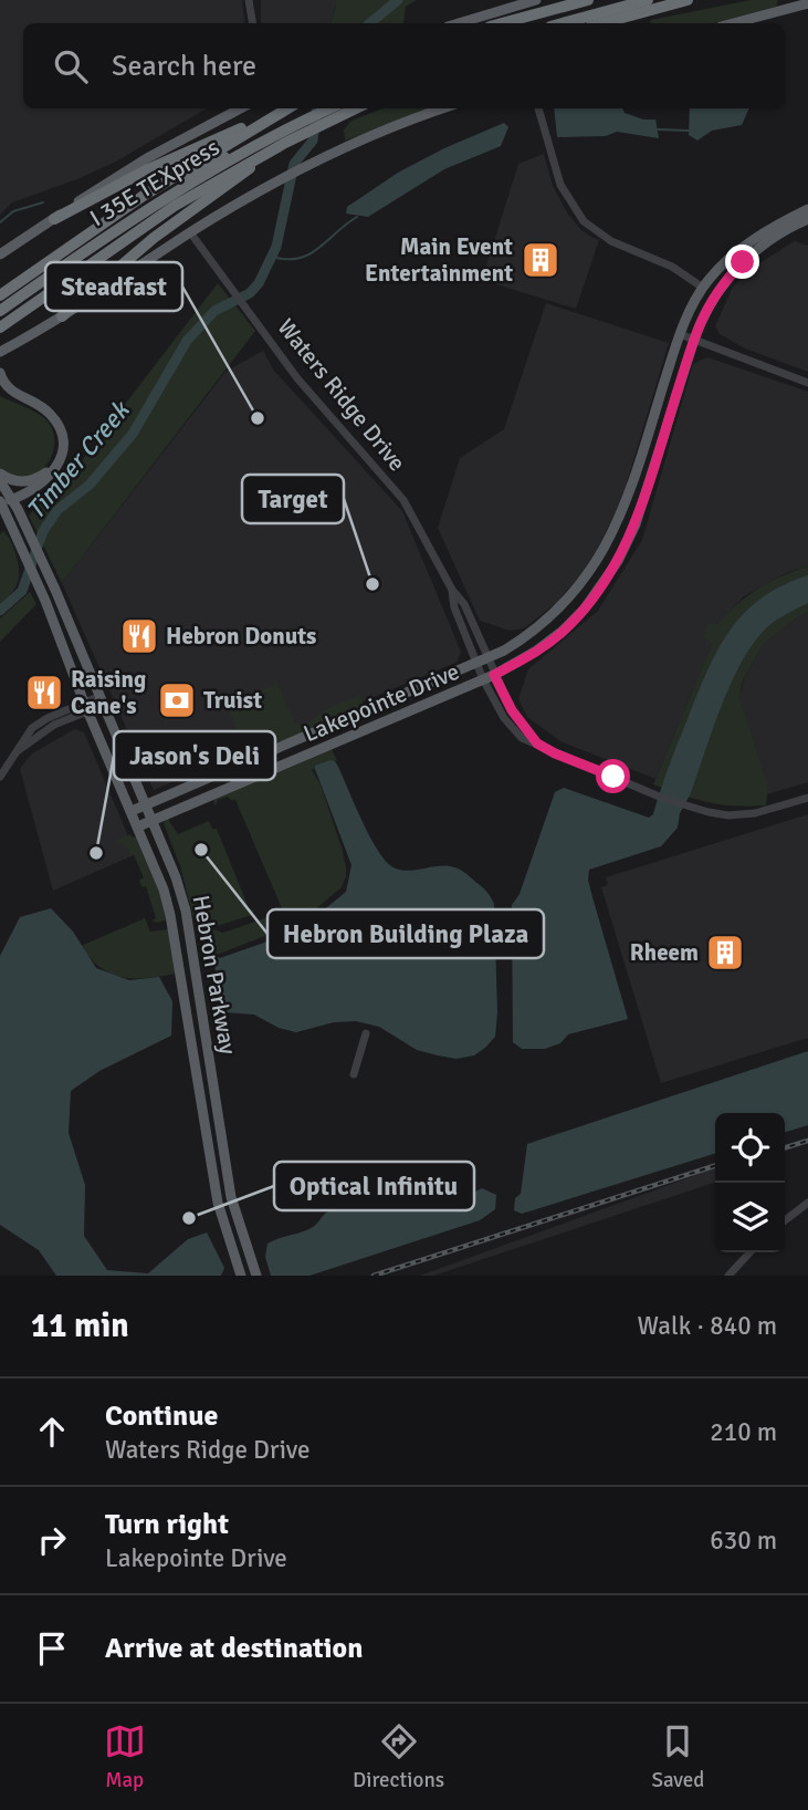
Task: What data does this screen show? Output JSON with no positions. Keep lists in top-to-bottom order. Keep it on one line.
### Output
{"streets":{"highway":["I 35E TEXpress"],"main road":["Lakepointe Drive","Hebron Parkway"],"street":["Waters Ridge Drive"]},"crossings":[["Waters Ridge Drive","Lakepointe Drive"],["Lakepointe Drive","Hebron Parkway"]],"water":["Timber Creek"],"places":{"building":["Main Event Entertainment","Rheem"],"other":["Steadfast","Target","Hebron Building Plaza","Jason's Deli","Optical Infinitu"],"restaurant":["Hebron Donuts","Raising Cane's"],"bank":["Truist"]},"page":{"search":"Search here","heading":["11 min","Walk · 840 m"],"list":[["Continue","Waters Ridge Drive","210 m"],["Turn right","Lakepointe Drive","630 m"],"Arrive at destination"],"nav":["Map","Directions","Saved"]}}
